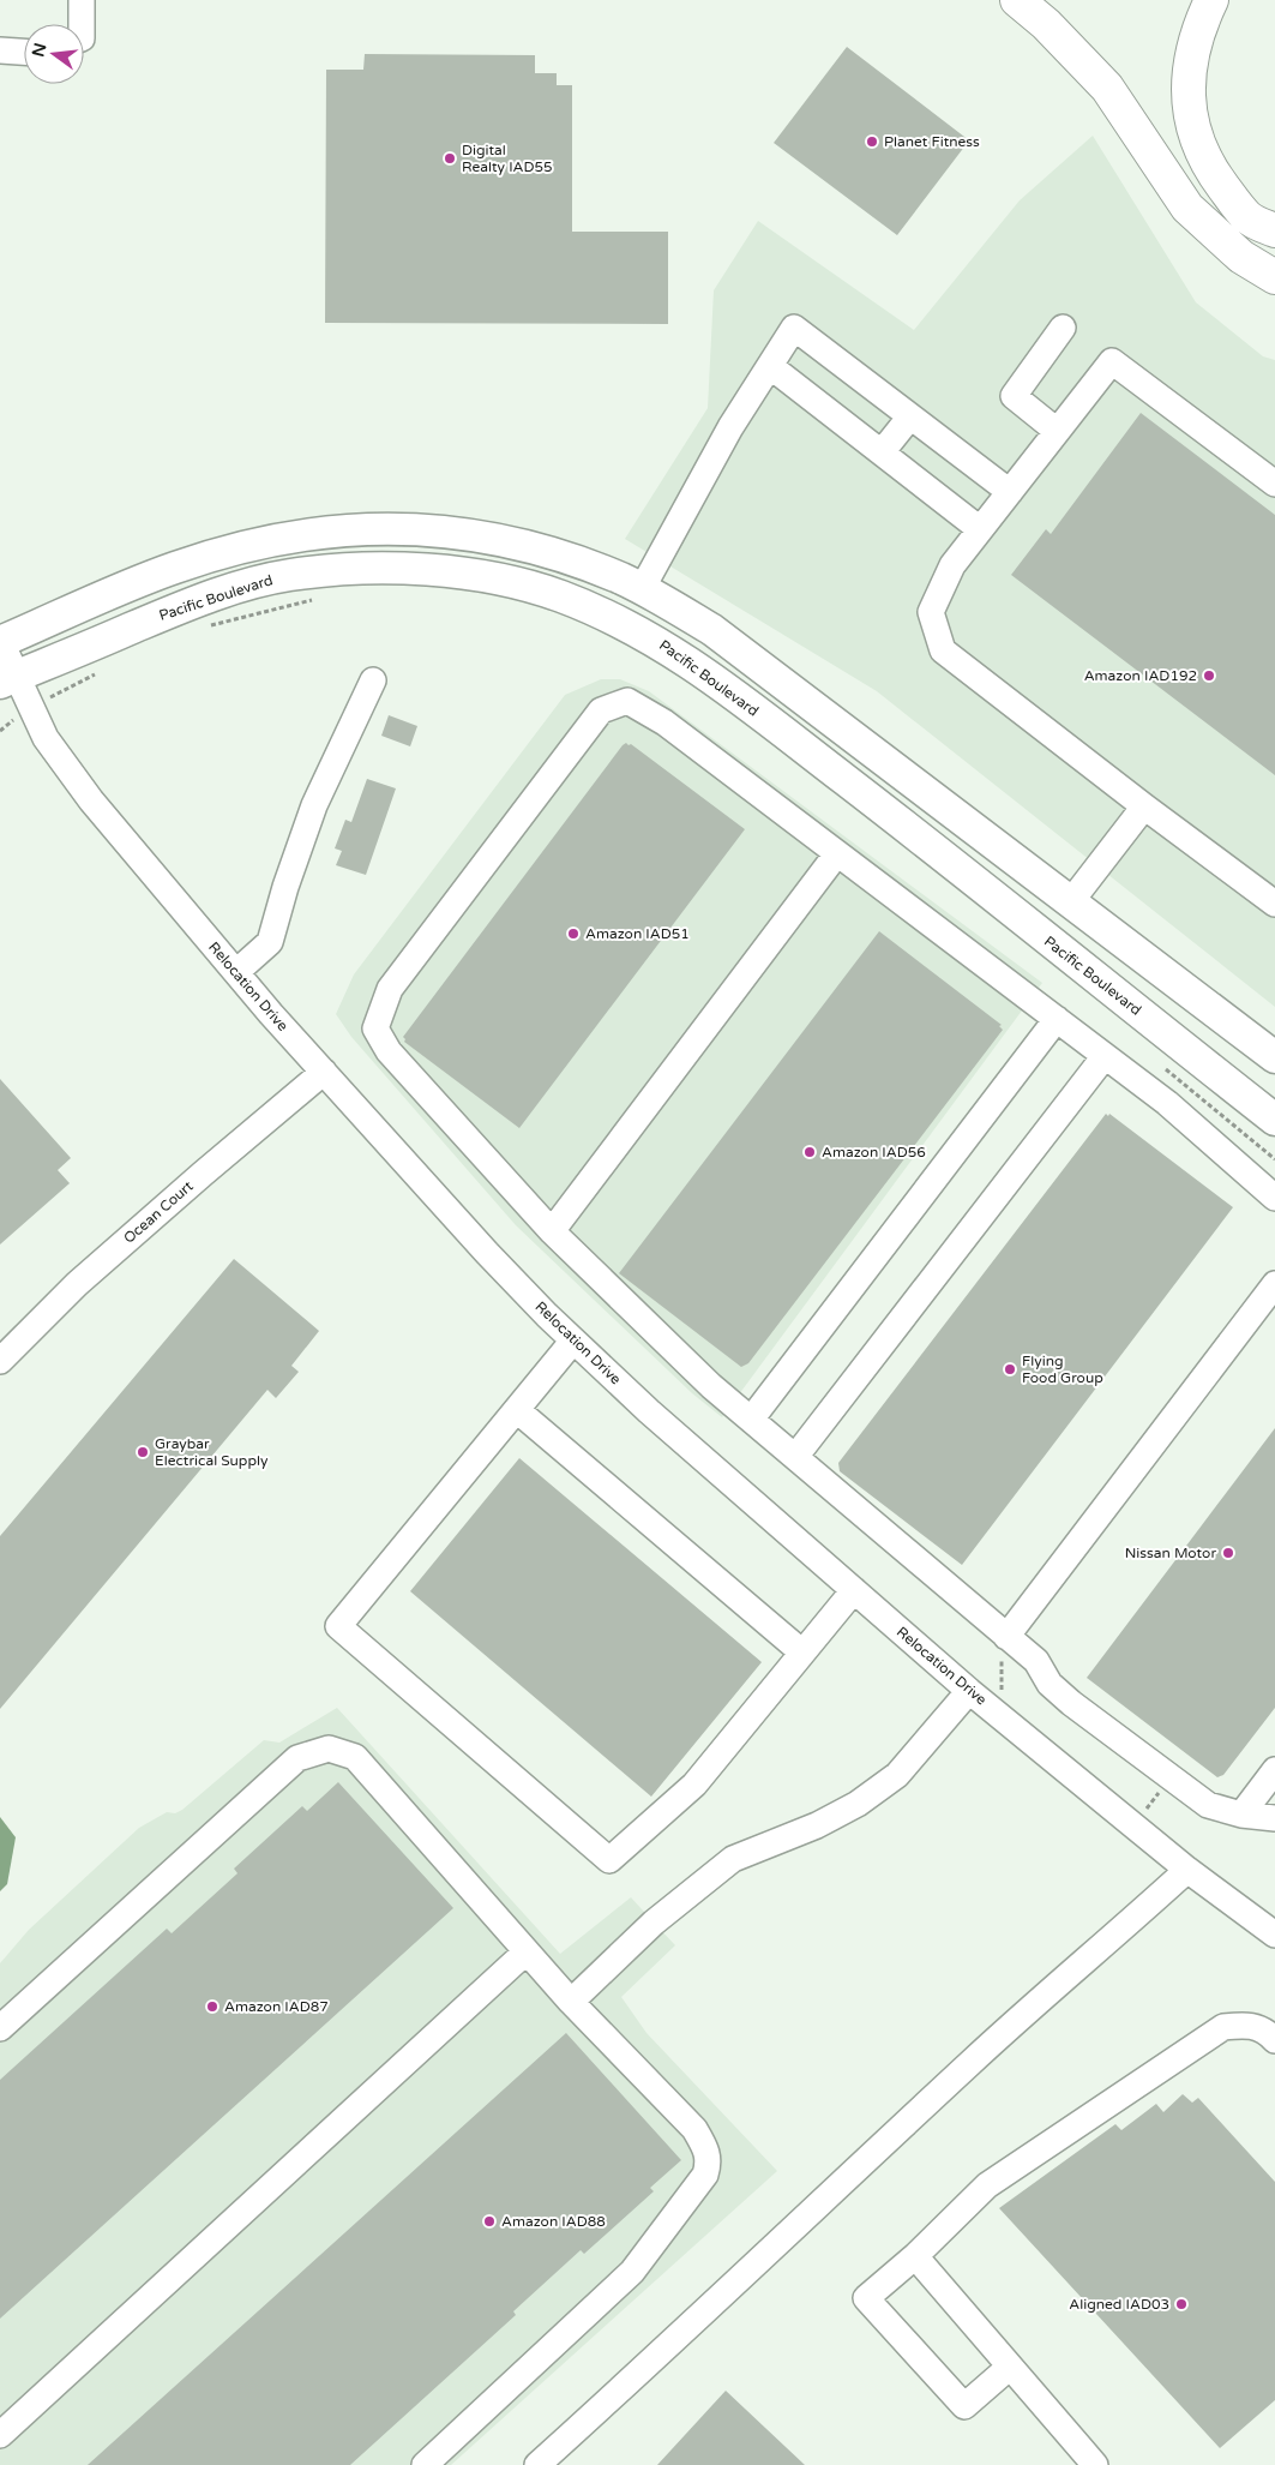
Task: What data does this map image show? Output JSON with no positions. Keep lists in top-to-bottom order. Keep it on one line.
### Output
{"streets":{"main road":["Pacific Boulevard"],"street":["Relocation Drive","Ocean Court"]},"crossings":[["Pacific Boulevard","Relocation Drive"],["Relocation Drive","Ocean Court"]],"places":["Planet Fitness","Digital Realty IAD55","Amazon IAD192","Amazon IAD51","Amazon IAD56","Flying Food Group","Graybar Electrical Supply","Nissan Motor","Amazon IAD87","Amazon IAD88","Aligned IAD03"],"north":"left"}
